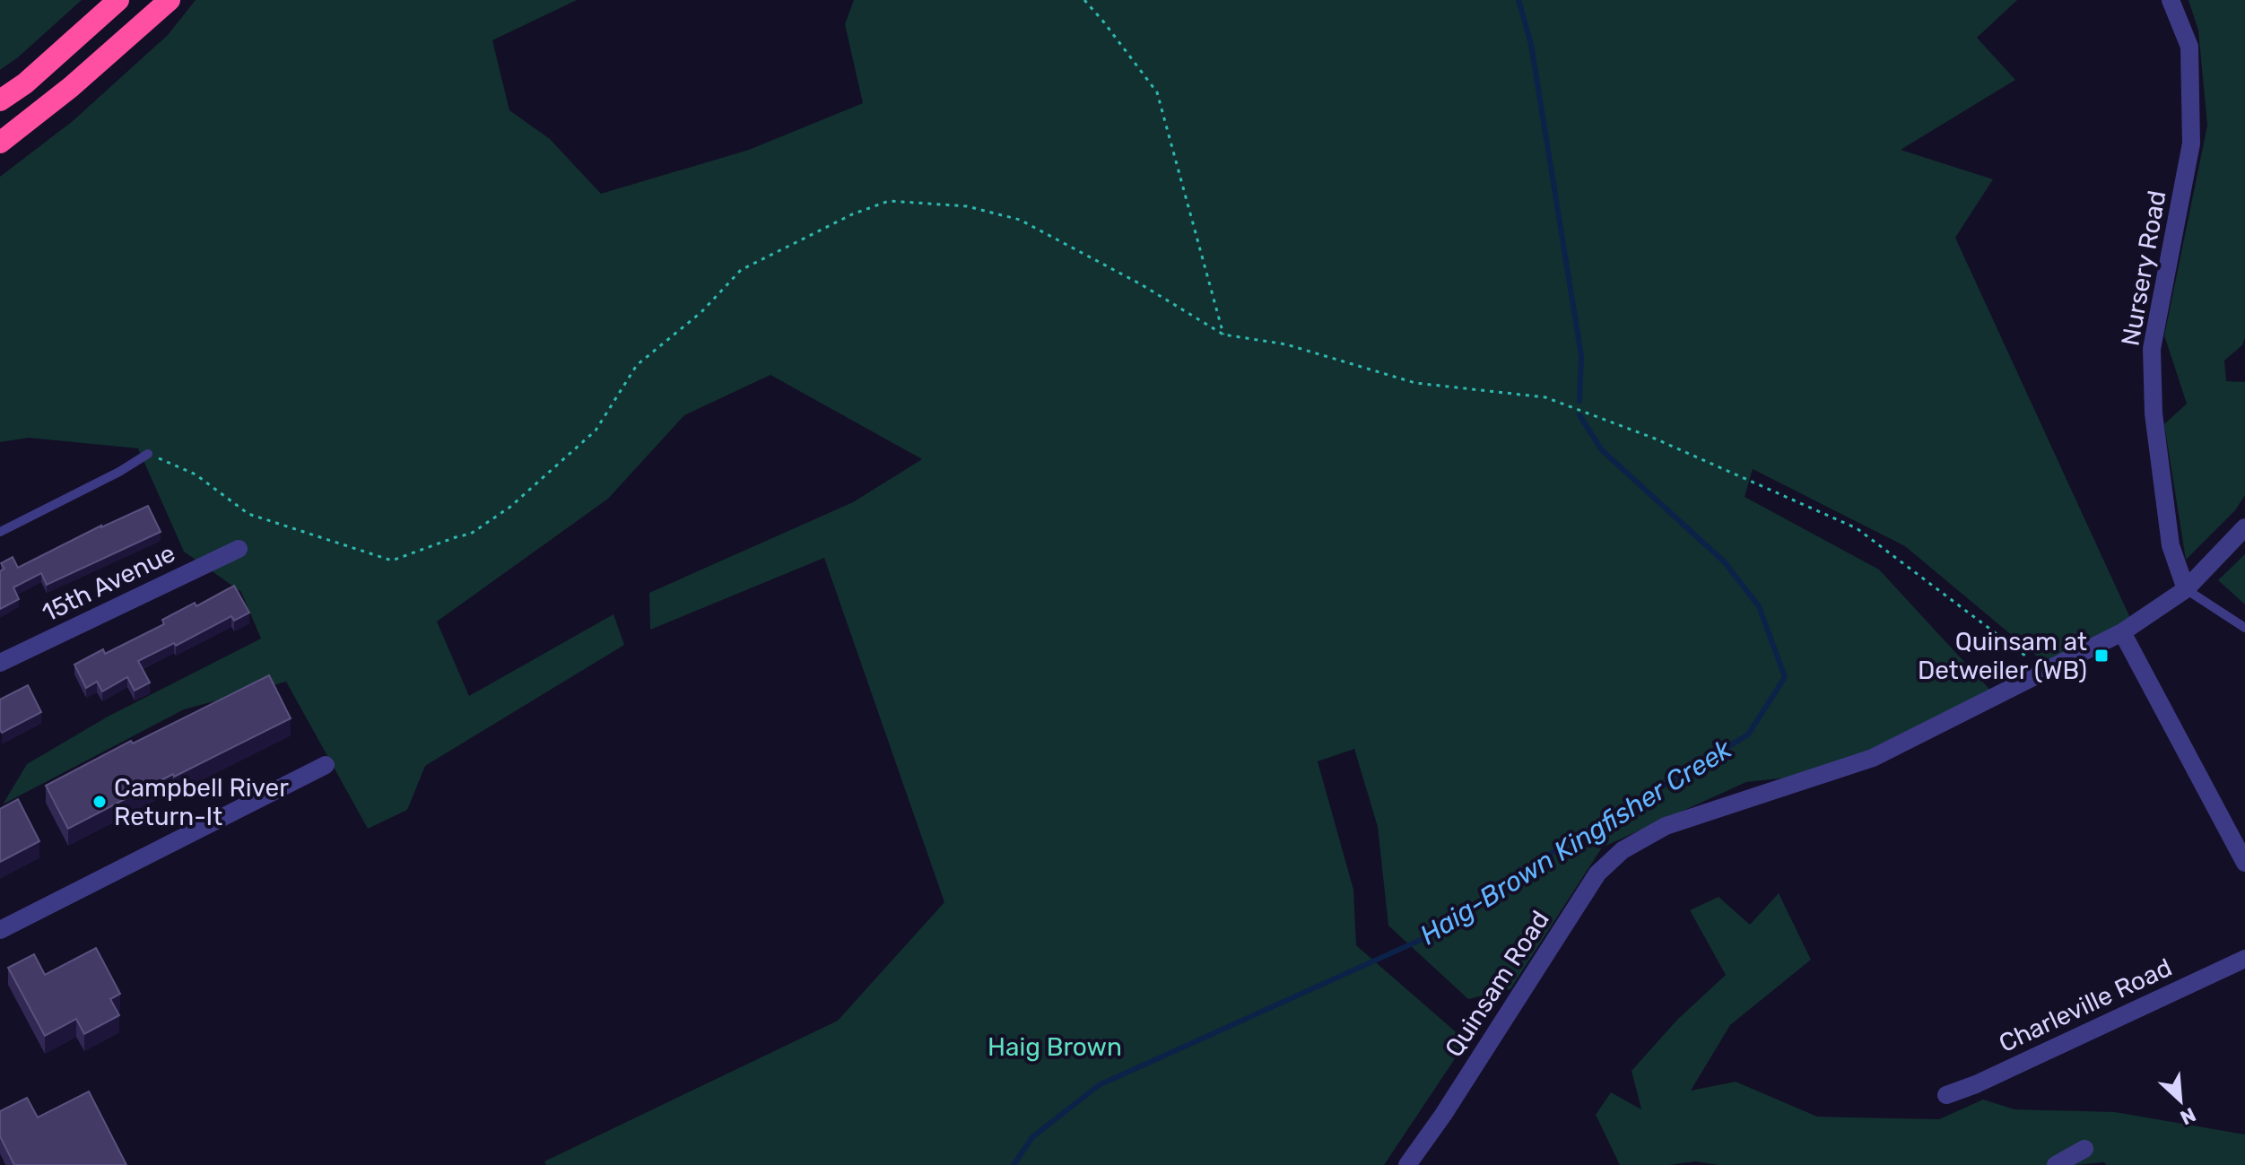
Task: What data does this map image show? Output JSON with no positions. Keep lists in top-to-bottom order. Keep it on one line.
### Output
{"streets":{"street":["Nursery Road","15th Avenue","Quinsam Road","Charleville Road"]},"crossings":[["Nursery Road","Quinsam Road"]],"water":["Haig-Brown Kingfisher Creek"],"parks":["Haig Brown"],"places":{"transit":["Quinsam at Detweiler (WB)"],"other":["Campbell River Return-It"]},"north":"bottom right"}
